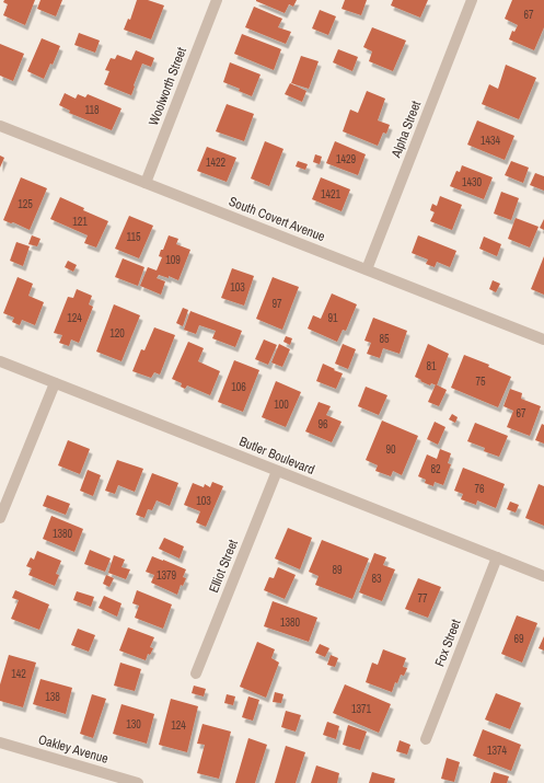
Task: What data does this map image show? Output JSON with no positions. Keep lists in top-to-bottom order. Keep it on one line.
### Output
{"streets":{"street":["Woolworth Street","Alpha Street","South Covert Avenue","Butler Boulevard","Elliot Street","Fox Street","Oakley Avenue"]},"crossings":[["Woolworth Street","South Covert Avenue"],["Alpha Street","South Covert Avenue"],["Butler Boulevard","Elliot Street"],["Butler Boulevard","Fox Street"]],"house_numbers":["67","118","1434","1429","1422","1430","1421","125","121","115","109","103","97","124","91","120","85","81","75","106","100","67","96","90","82","76","103","1380","89","1379","83","77","1380","69","142","138","1371","130","124","1374"]}
